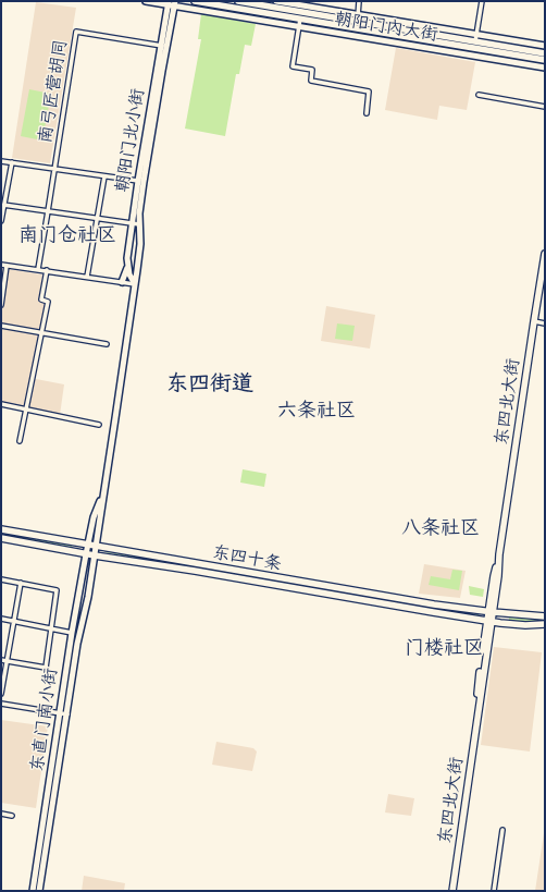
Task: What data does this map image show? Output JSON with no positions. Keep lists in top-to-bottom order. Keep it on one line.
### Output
{"streets":{"main road":["朝阳门内大街","朝阳门北小街","东四北大街","东四十条","东直门南小街"],"street":["南弓匠营胡同"]},"crossings":[["朝阳门内大街","朝阳门北小街"],["南弓匠营胡同","朝阳门北小街"],["朝阳门北小街","东四十条"],["朝阳门北小街","东直门南小街"],["东四北大街","东四十条"],["东四十条","东直门南小街"]],"districts":["南门仓社区","东四街道","六条社区","八条社区","门楼社区"]}
